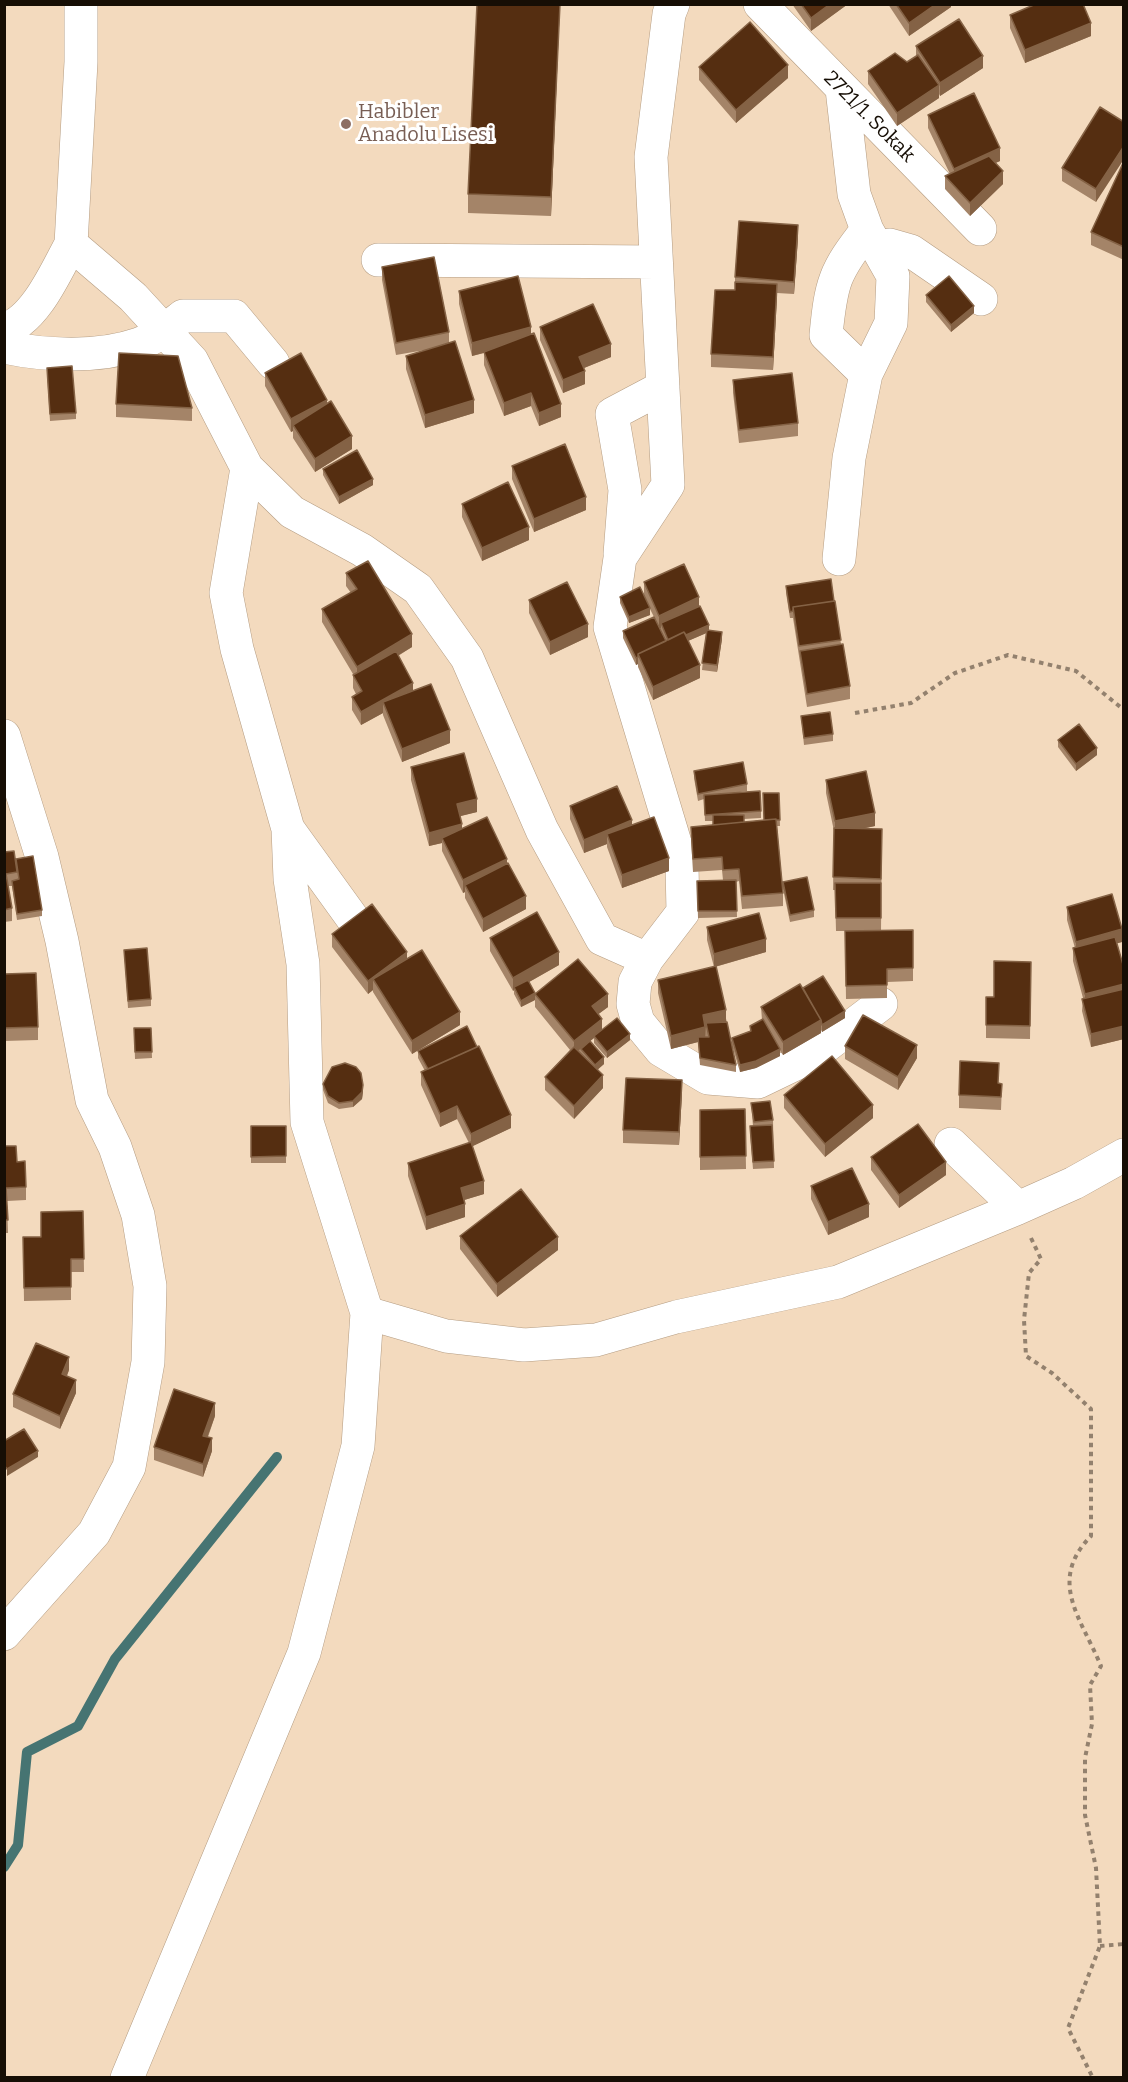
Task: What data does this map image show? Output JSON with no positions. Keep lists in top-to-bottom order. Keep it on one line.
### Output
{"streets":{"street":["2721/1. Sokak"]},"places":["Habibler Anadolu Lisesi"]}
